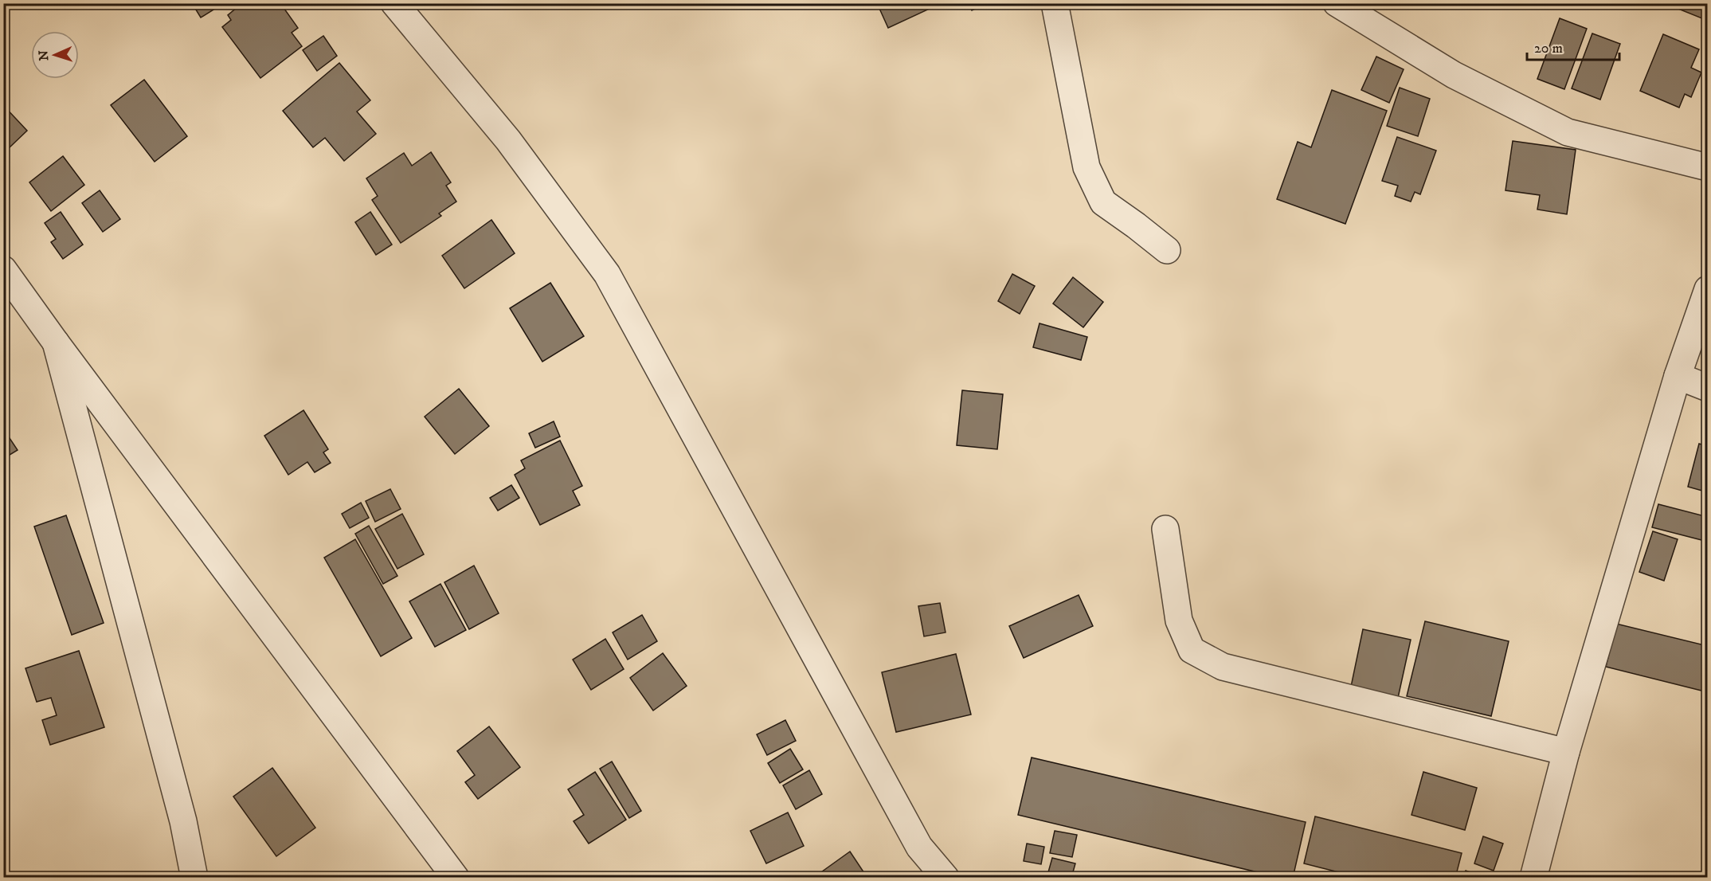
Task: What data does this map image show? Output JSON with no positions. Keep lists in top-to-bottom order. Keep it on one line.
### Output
{"scale_bar":"20 m","north":"left"}
